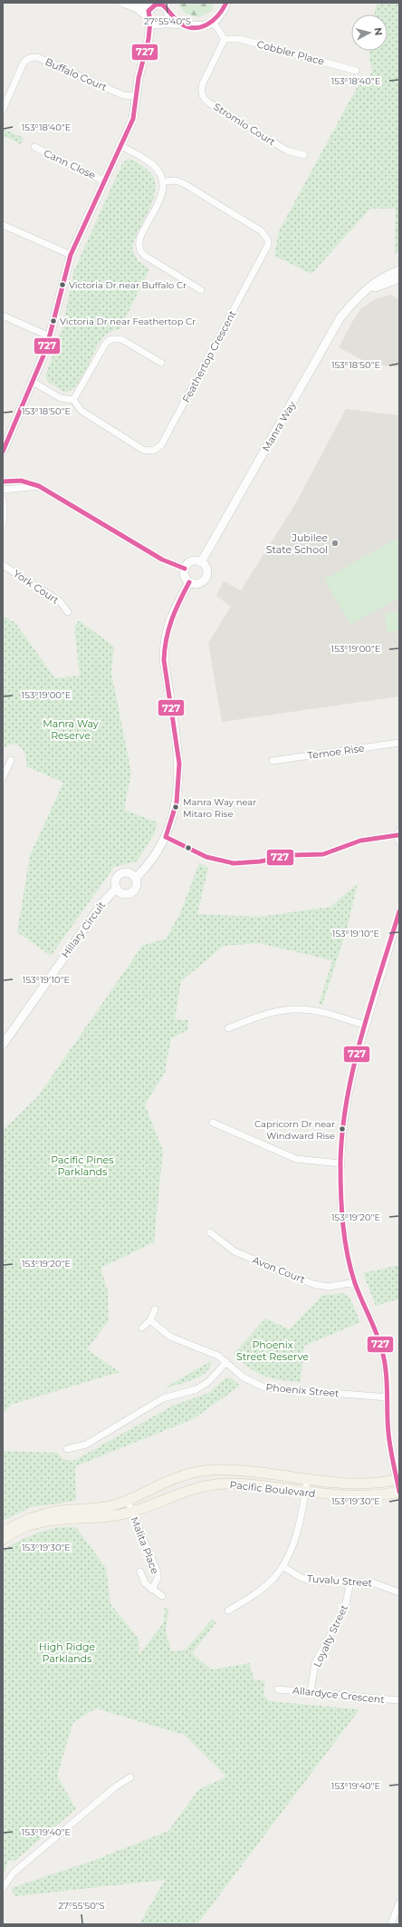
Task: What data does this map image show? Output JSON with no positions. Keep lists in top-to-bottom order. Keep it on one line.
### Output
{"streets":{"main road":["Pacific Boulevard"],"street":["Cobbler Place","Buffalo Court","Stromlo Court","Cann Close","Feathertop Crescent","Manra Way","York Court","Temoe Rise","Hillary Circuit","Avon Court","Phoenix Street","Malita Place","Tuvalu Street","Loyalty Street","Allardyce Crescent"]},"crossings":[["Cobbler Place","Stromlo Court"],["Pacific Boulevard","Malita Place"],["Tuvalu Street","Loyalty Street"],["Loyalty Street","Allardyce Crescent"]],"parks":["Manra Way Reserve","Pacific Pines Parklands","Phoenix Street Reserve","High Ridge Parklands"],"places":["Victoria Dr near Buffalo Cr","Victoria Dr near Feathertop Cr","Jubilee State School","Manra Way near Mitaro Rise","Capricorn Dr near Windward Rise"],"lines":["transit line 727"],"north":"right","coordinates":["27°55'40\"S","153°18'40\"E","153°18'50\"E","153°19'00\"E","153°19'10\"E","153°19'20\"E","153°19'30\"E","153°19'40\"E","27°55'50\"S"]}
